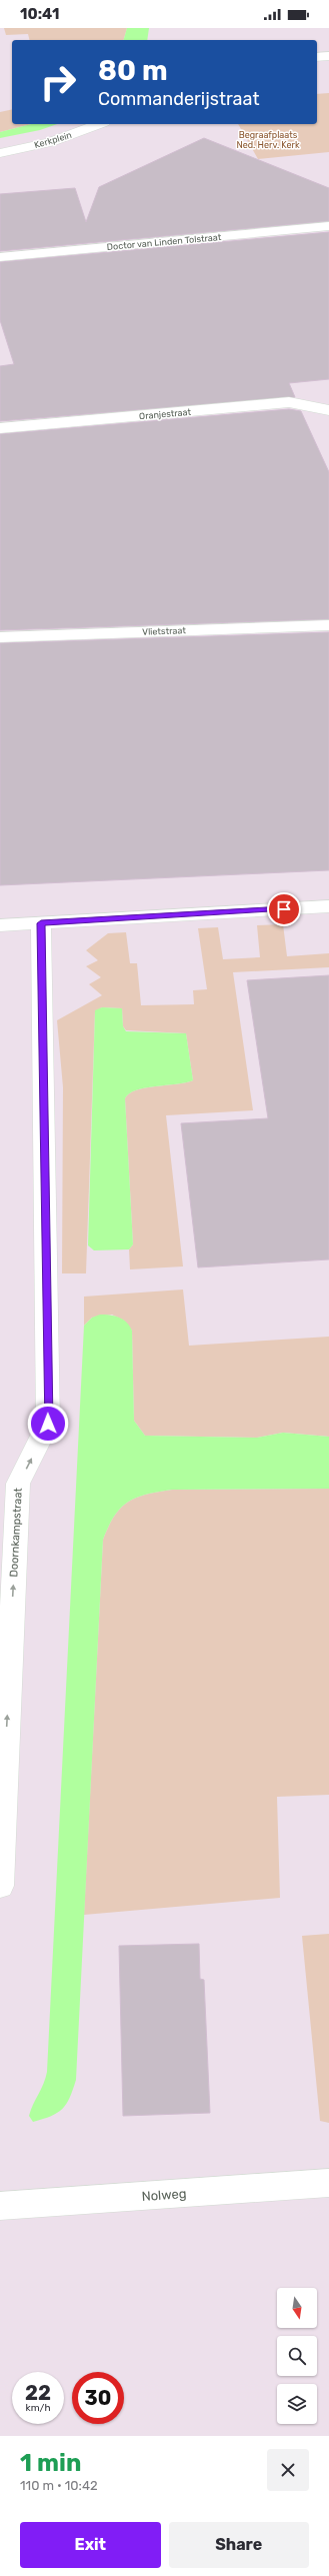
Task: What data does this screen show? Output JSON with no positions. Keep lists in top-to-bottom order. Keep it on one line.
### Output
{"streets":{"street":["Kerkplein","Doctor van Linden Tolstraat","Oranjestraat","Vlietstraat","Doornkampstraat","Nolweg"]},"one_way":["Doornkampstraat"],"parks":["Begraafplaats Ned. Herv. Kerk"],"north":"bottom","page":{"status":"10:41","turn":["80 m","Commanderijstraat"],"speed":"22 km/h","limit":"30","heading":["1 min","110 m · 10:42"],"buttons":["Exit","Share"]}}
